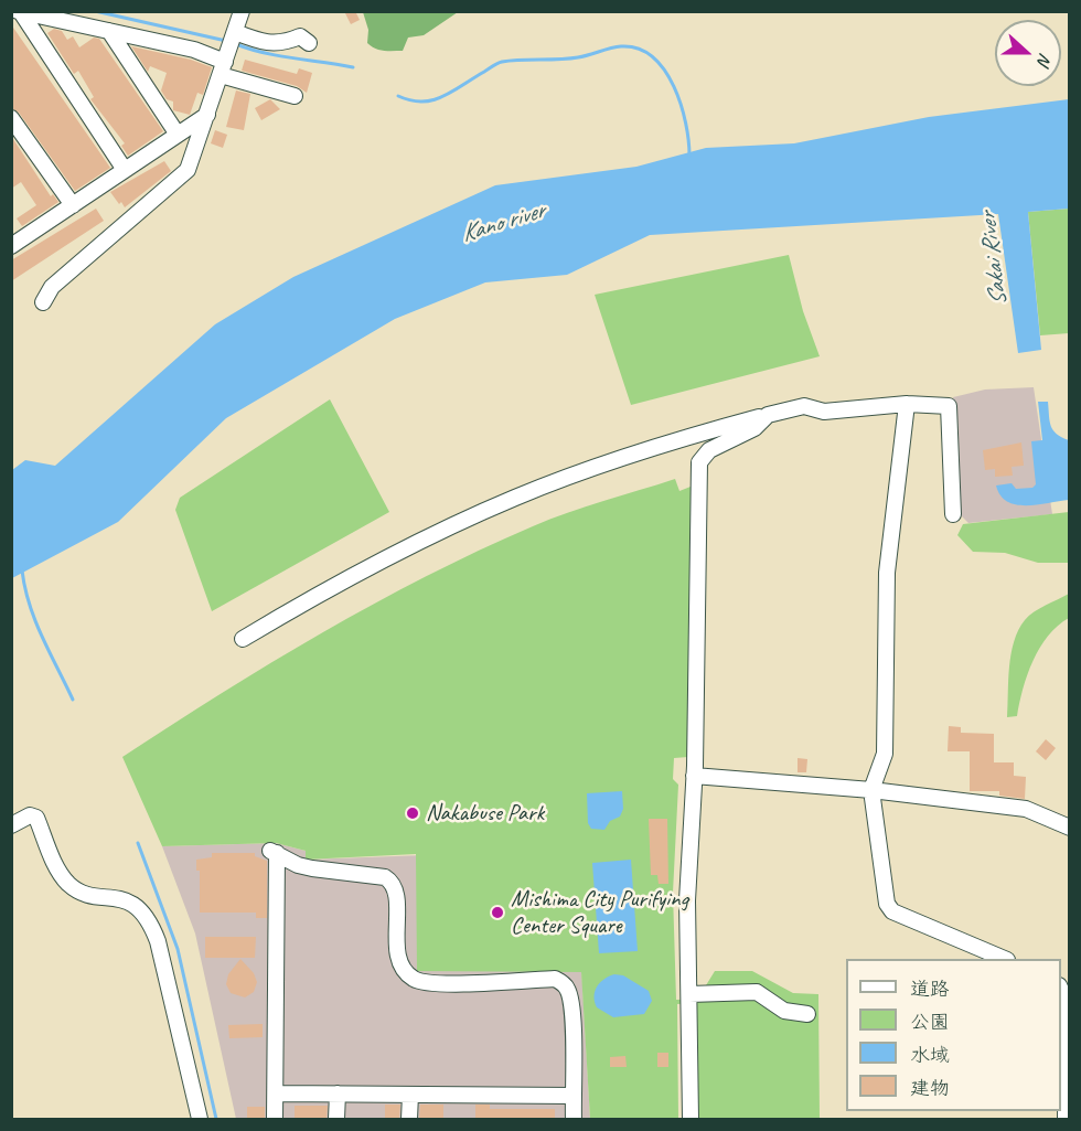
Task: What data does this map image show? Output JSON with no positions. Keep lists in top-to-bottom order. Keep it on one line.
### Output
{"water":["Kano river","Sakai River"],"places":["Nakabuse Park","Mishima City Purifying Center Square"],"legend":["道路","公園","水域","建物"],"north":"right"}
